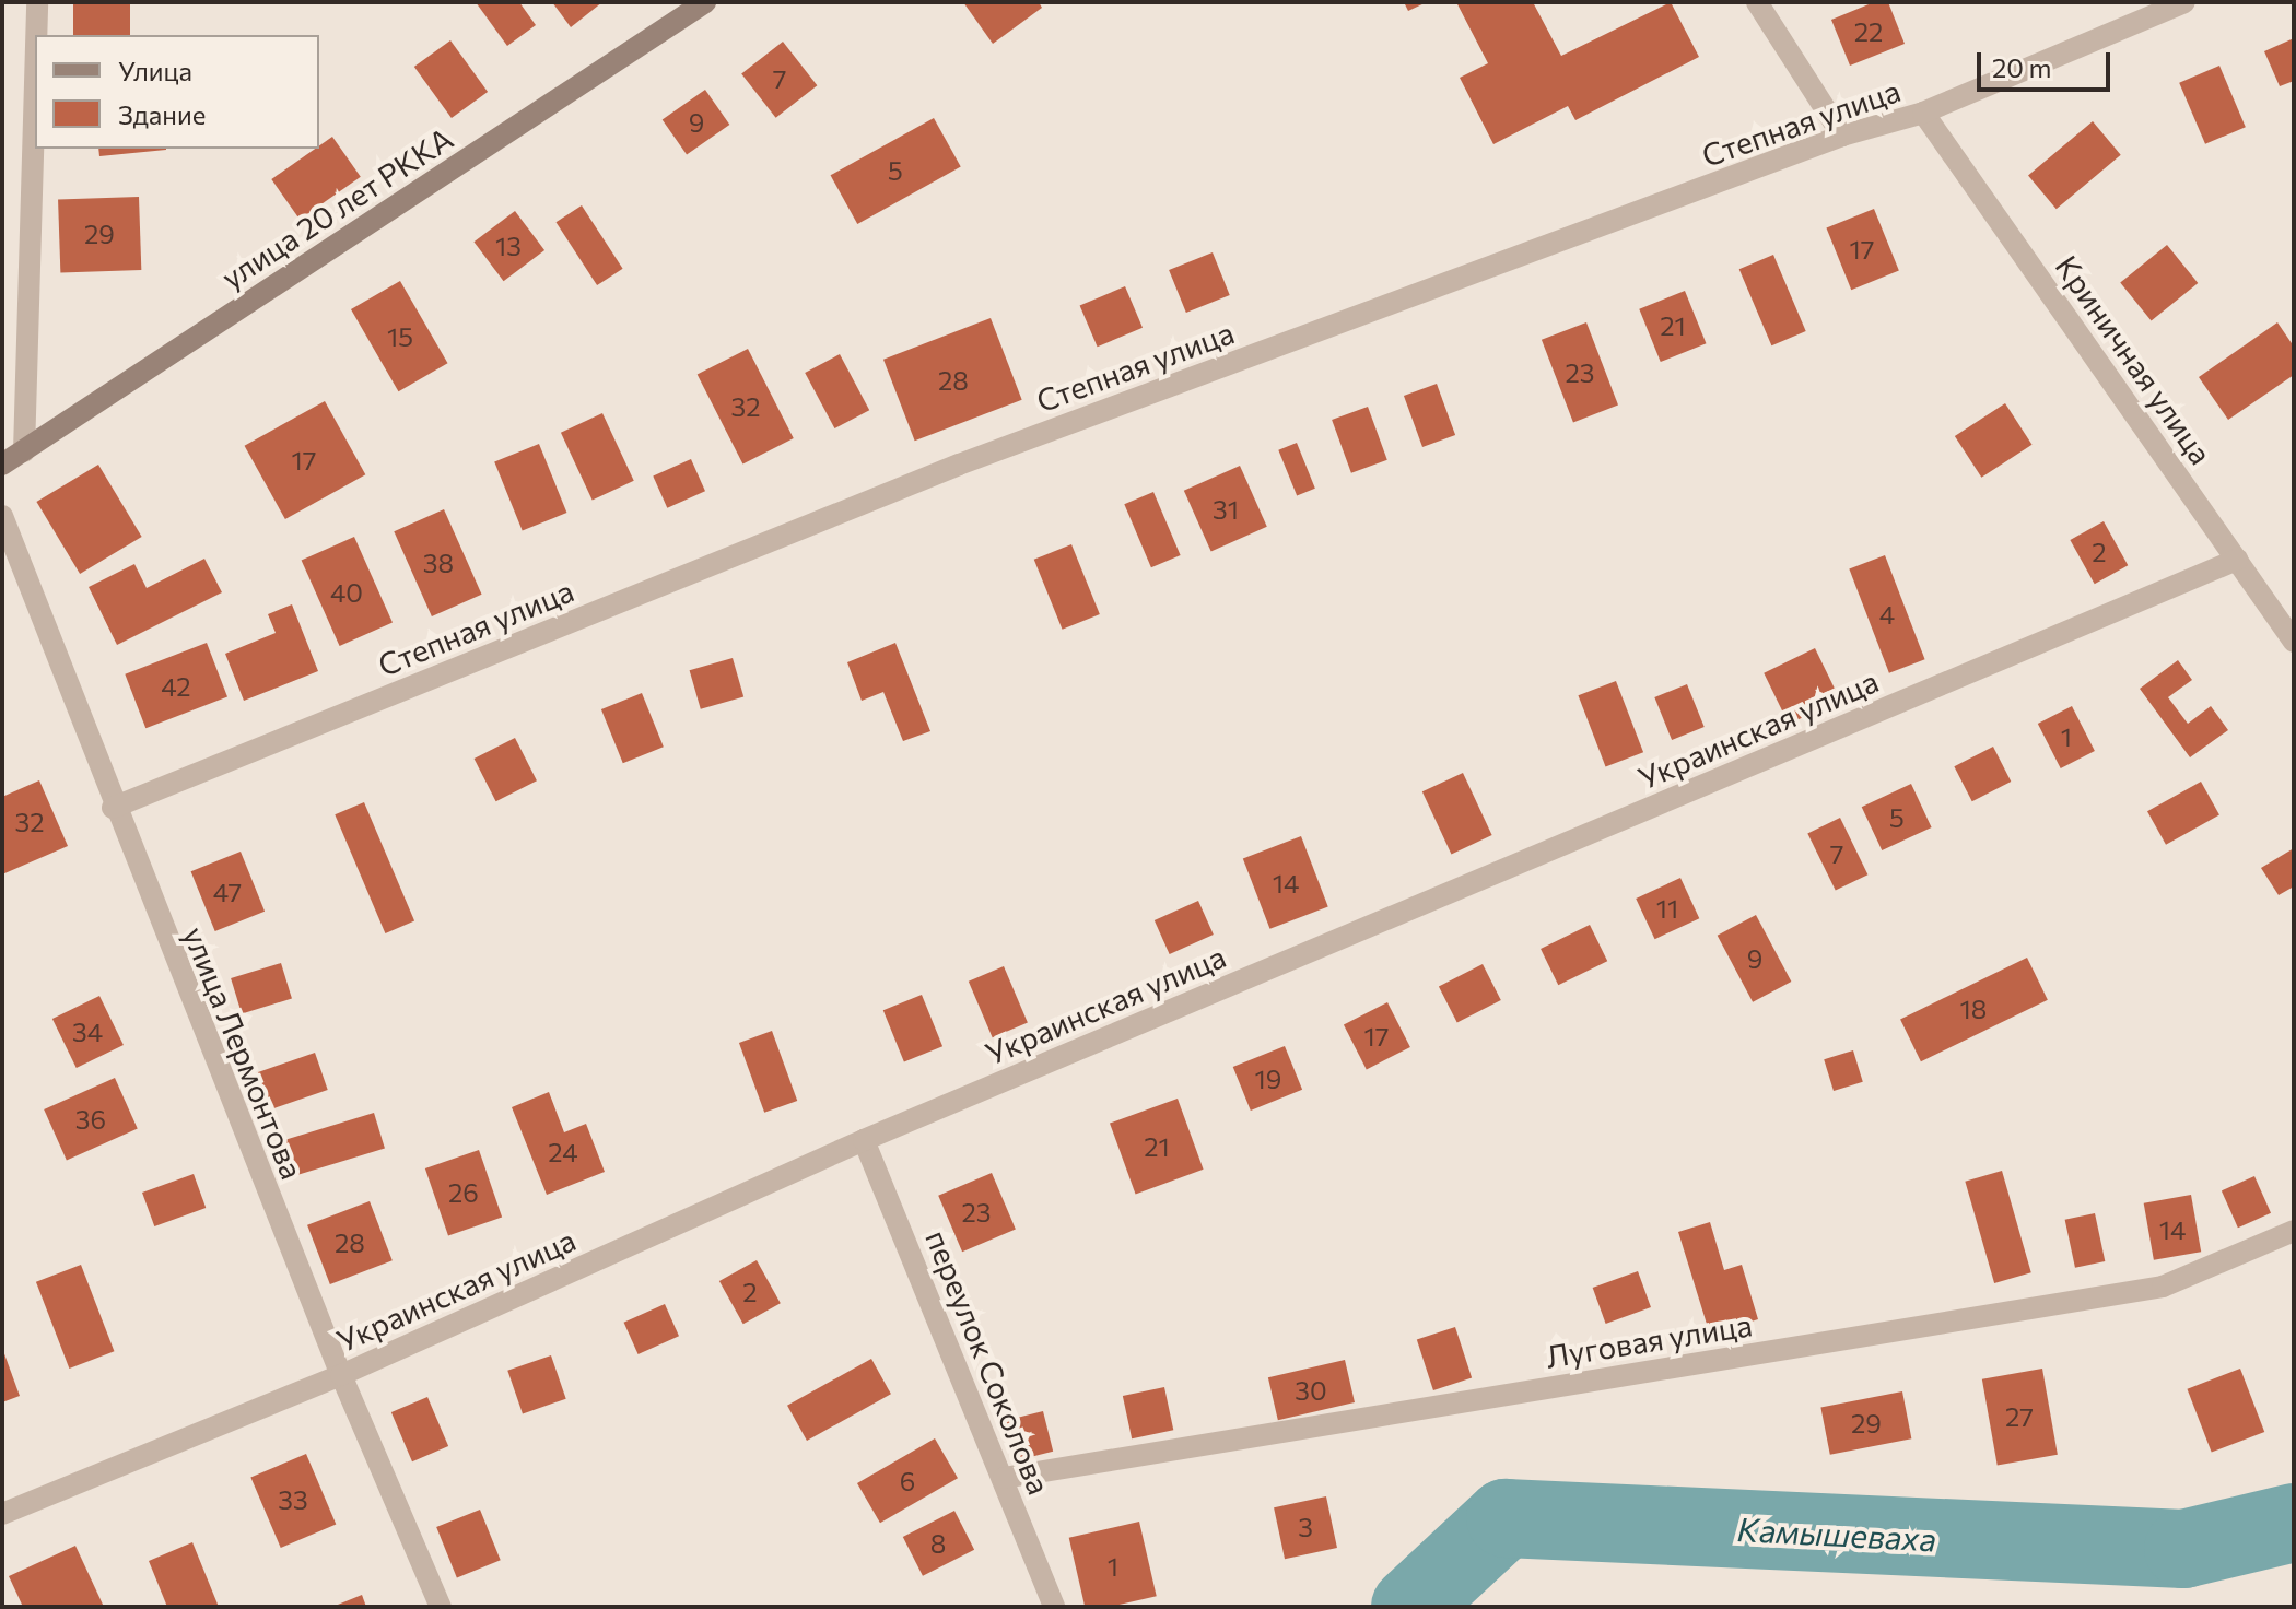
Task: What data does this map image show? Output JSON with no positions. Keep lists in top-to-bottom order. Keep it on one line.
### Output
{"streets":{"street":["Степная улица","улица 20 лет РККА","Криничная улица","Украинская улица","улица Лермонтова","Луговая улица","переулок Соколова"]},"crossings":[["Степная улица","Криничная улица"],["Степная улица","улица Лермонтова"],["Криничная улица","Украинская улица"],["Украинская улица","улица Лермонтова"],["Украинская улица","переулок Соколова"],["Луговая улица","переулок Соколова"]],"water":["Камышеваха"],"house_numbers":["22","7","9","5","29","13","17","21","15","23","28","32","17","31","2","38","40","4","42","1","5","32","7","14","47","11","9","18","34","17","19","36","21","24","26","23","14","28","2","30","27","29","6","33","3","8","1"],"legend":["Улица","Здание"],"scale_bar":"20 m"}
